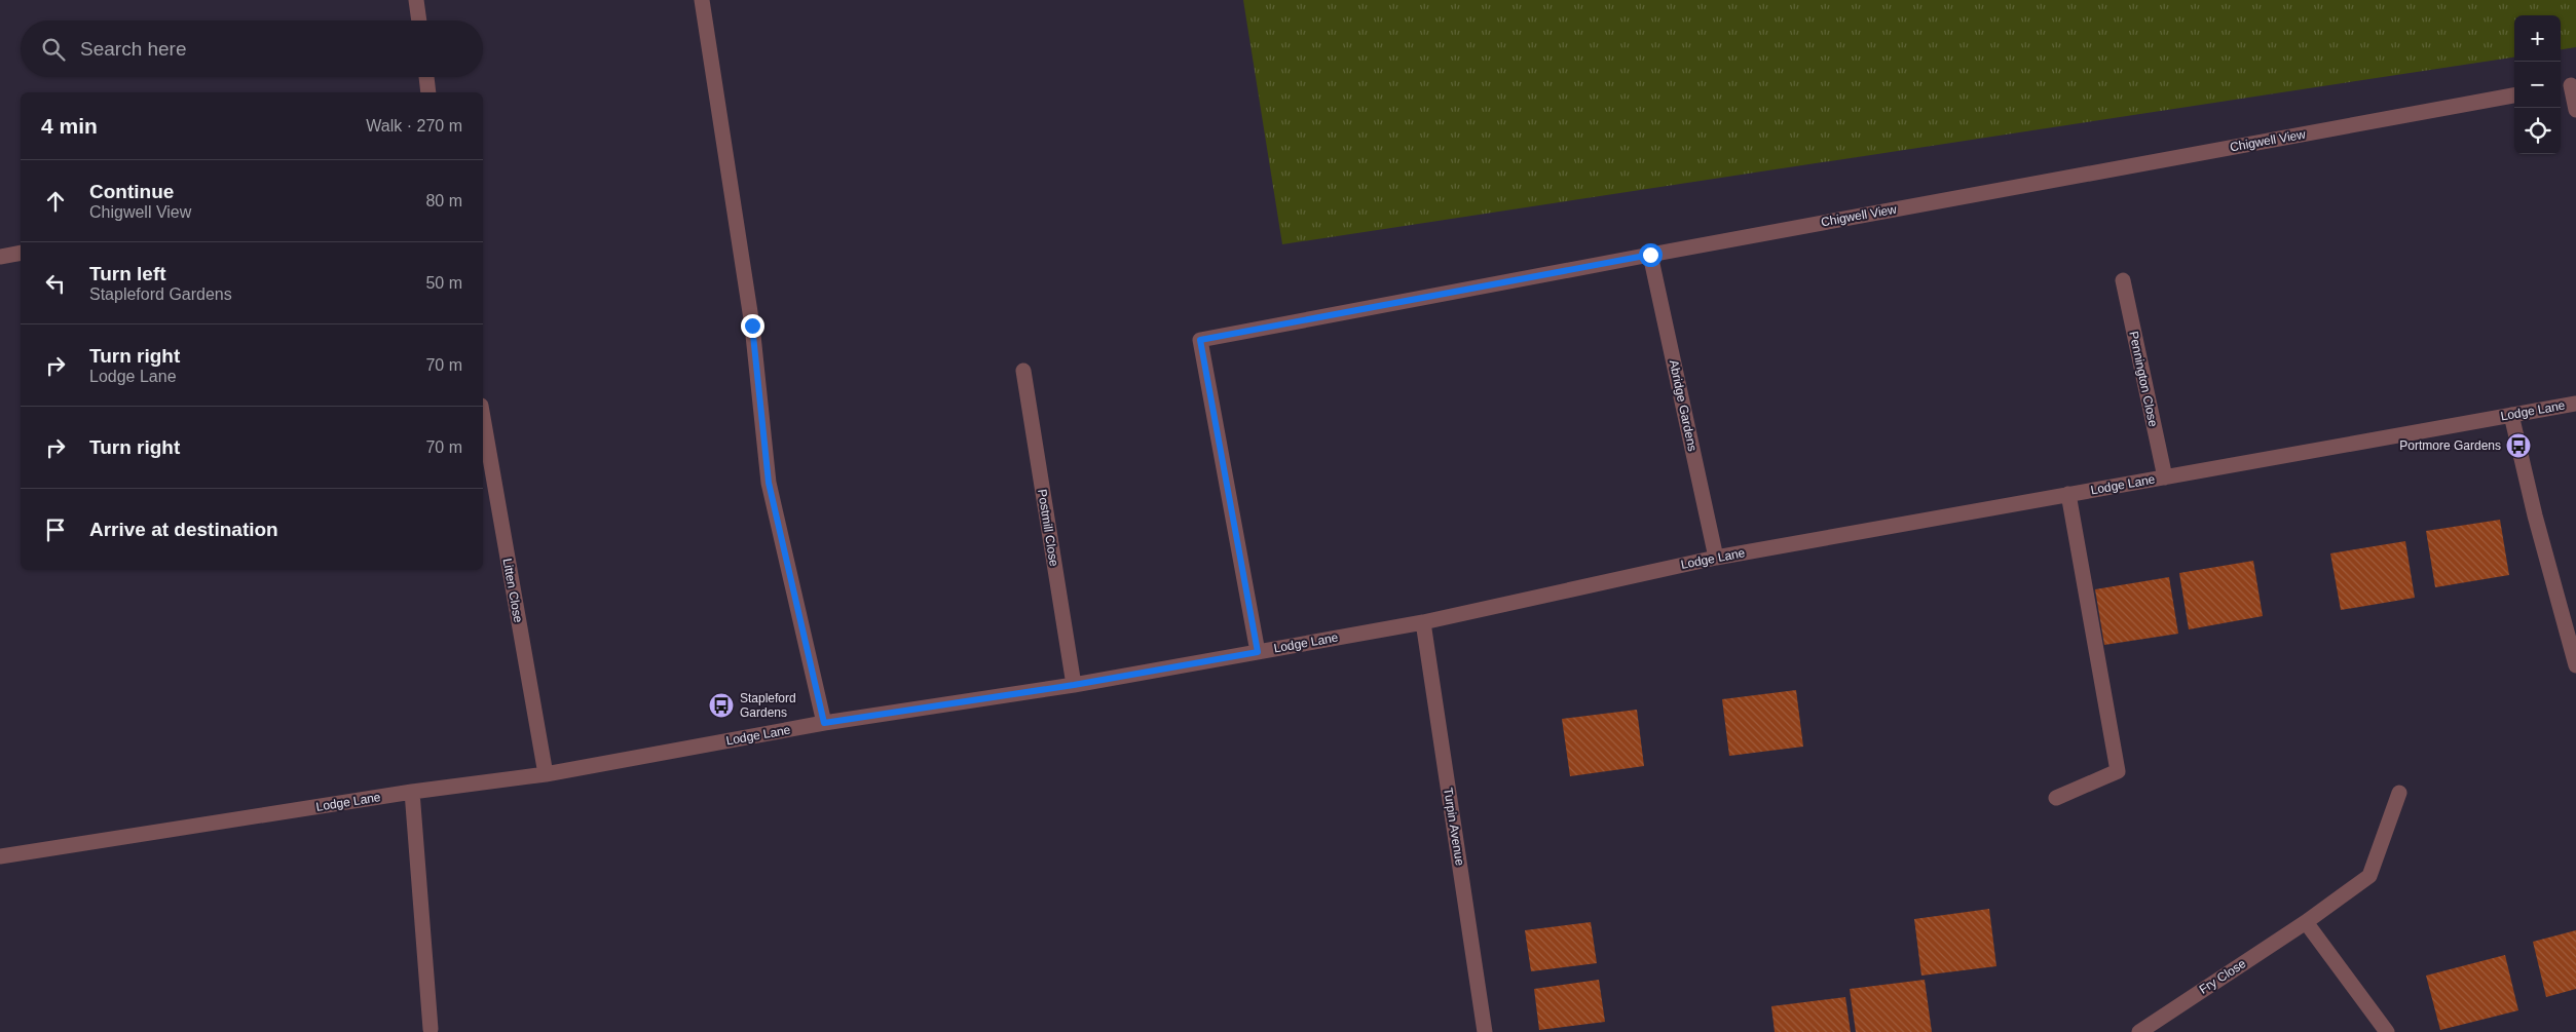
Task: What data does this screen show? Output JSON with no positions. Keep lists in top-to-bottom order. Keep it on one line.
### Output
{"streets":{"street":["Chigwell View","Pennington Close","Abridge Gardens","Lodge Lane","Postmill Close","Litten Close","Turpin Avenue","Fry Close"]},"crossings":[["Chigwell View","Abridge Gardens"],["Chigwell View","Lodge Lane"],["Pennington Close","Lodge Lane"],["Abridge Gardens","Lodge Lane"],["Lodge Lane","Postmill Close"],["Lodge Lane","Litten Close"],["Lodge Lane","Turpin Avenue"]],"places":{"bus stop":["Portmore Gardens","Stapleford Gardens"]},"page":{"map_buttons":["+","−"],"search":"Search here","heading":["4 min","Walk · 270 m"],"list":[["Continue","Chigwell View","80 m"],["Turn left","Stapleford Gardens","50 m"],["Turn right","Lodge Lane","70 m"],["Turn right","70 m"],"Arrive at destination"]}}
